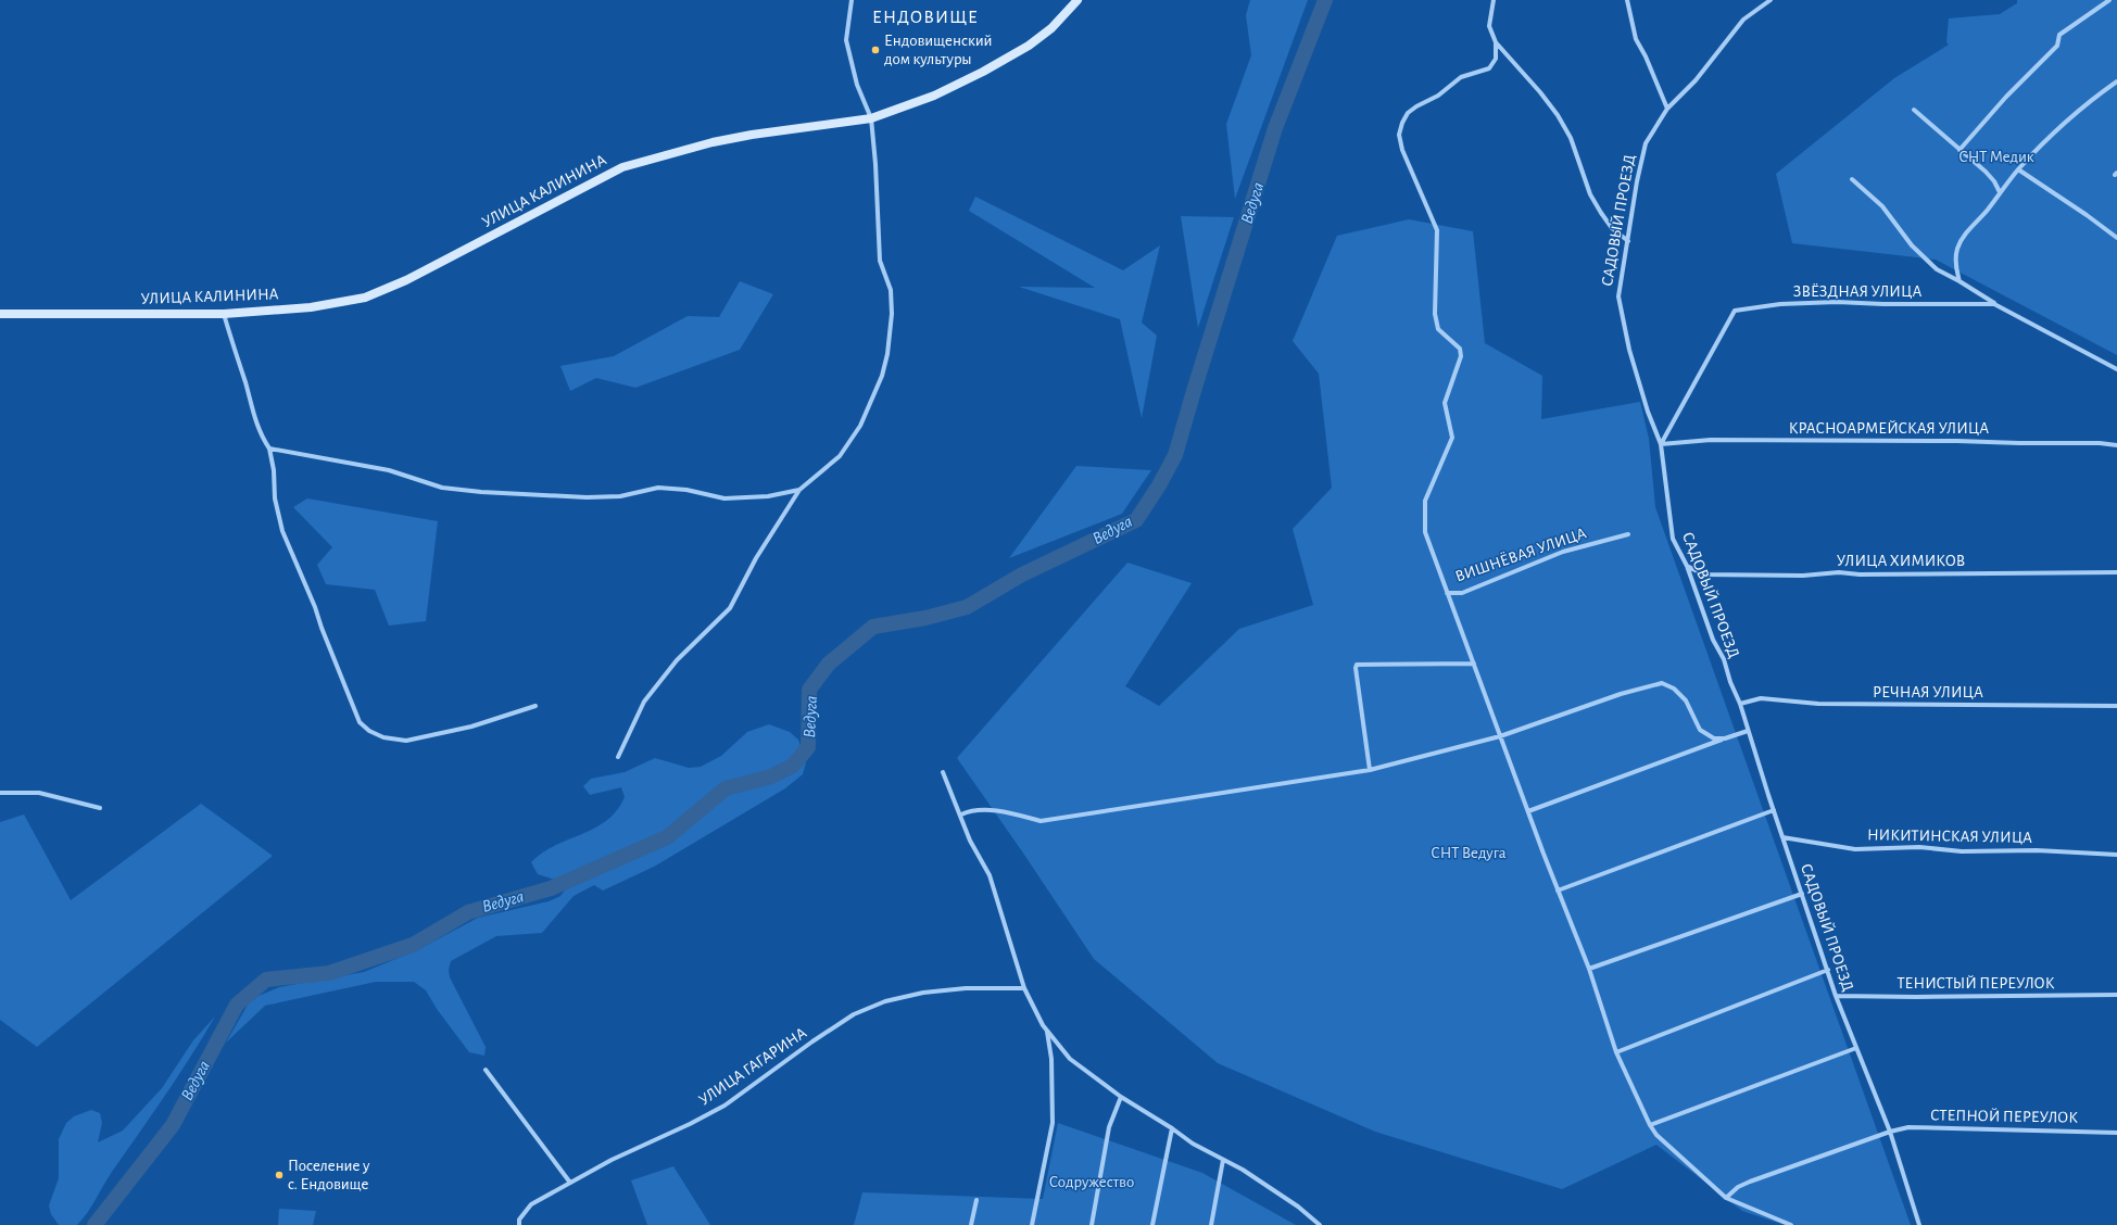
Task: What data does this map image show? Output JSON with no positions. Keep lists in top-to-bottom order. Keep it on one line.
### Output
{"streets":{"street":["УЛИЦА КАЛИНИНА","САДОВЫЙ ПРОЕЗД","ЗВЁЗДНАЯ УЛИЦА","КРАСНОАРМЕЙСКАЯ УЛИЦА","ВИШНЁВАЯ УЛИЦА","УЛИЦА ХИМИКОВ","РЕЧНАЯ УЛИЦА","НИКИТИНСКАЯ УЛИЦА","ТЕНИСТЫЙ ПЕРЕУЛОК","УЛИЦА ГАГАРИНА","СТЕПНОЙ ПЕРЕУЛОК"]},"crossings":[["САДОВЫЙ ПРОЕЗД","ЗВЁЗДНАЯ УЛИЦА"],["САДОВЫЙ ПРОЕЗД","КРАСНОАРМЕЙСКАЯ УЛИЦА"],["САДОВЫЙ ПРОЕЗД","УЛИЦА ХИМИКОВ"],["САДОВЫЙ ПРОЕЗД","РЕЧНАЯ УЛИЦА"],["САДОВЫЙ ПРОЕЗД","НИКИТИНСКАЯ УЛИЦА"],["САДОВЫЙ ПРОЕЗД","ТЕНИСТЫЙ ПЕРЕУЛОК"],["САДОВЫЙ ПРОЕЗД","СТЕПНОЙ ПЕРЕУЛОК"],["ЗВЁЗДНАЯ УЛИЦА","КРАСНОАРМЕЙСКАЯ УЛИЦА"]],"districts":["ЕНДОВИЩЕ"],"water":["Ведуга"],"parks":["СНТ Медик","СНТ Ведуга","Содружество"],"places":["Ендовищенский дом культуры","Поселение у с. Ендовище"]}
